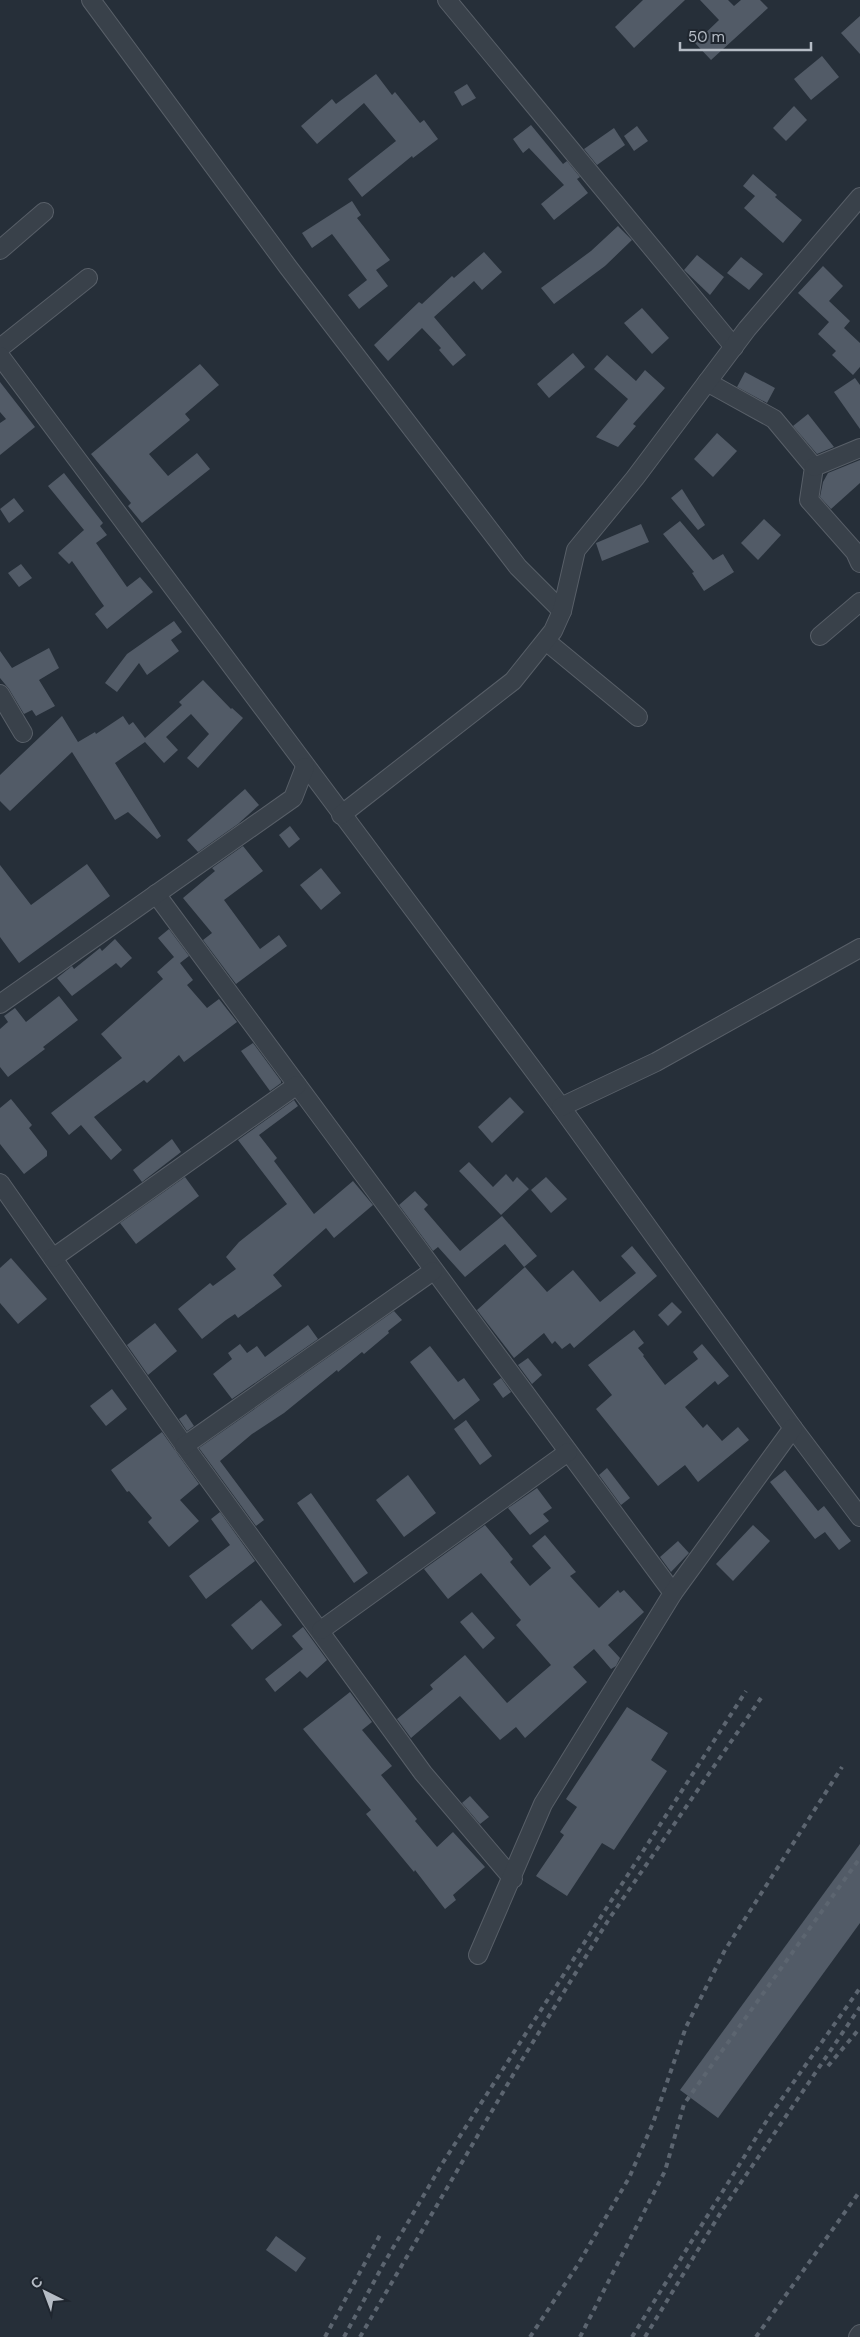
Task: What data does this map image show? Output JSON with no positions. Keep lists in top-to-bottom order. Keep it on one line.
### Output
{"scale_bar":"50 m","north":"top left"}
